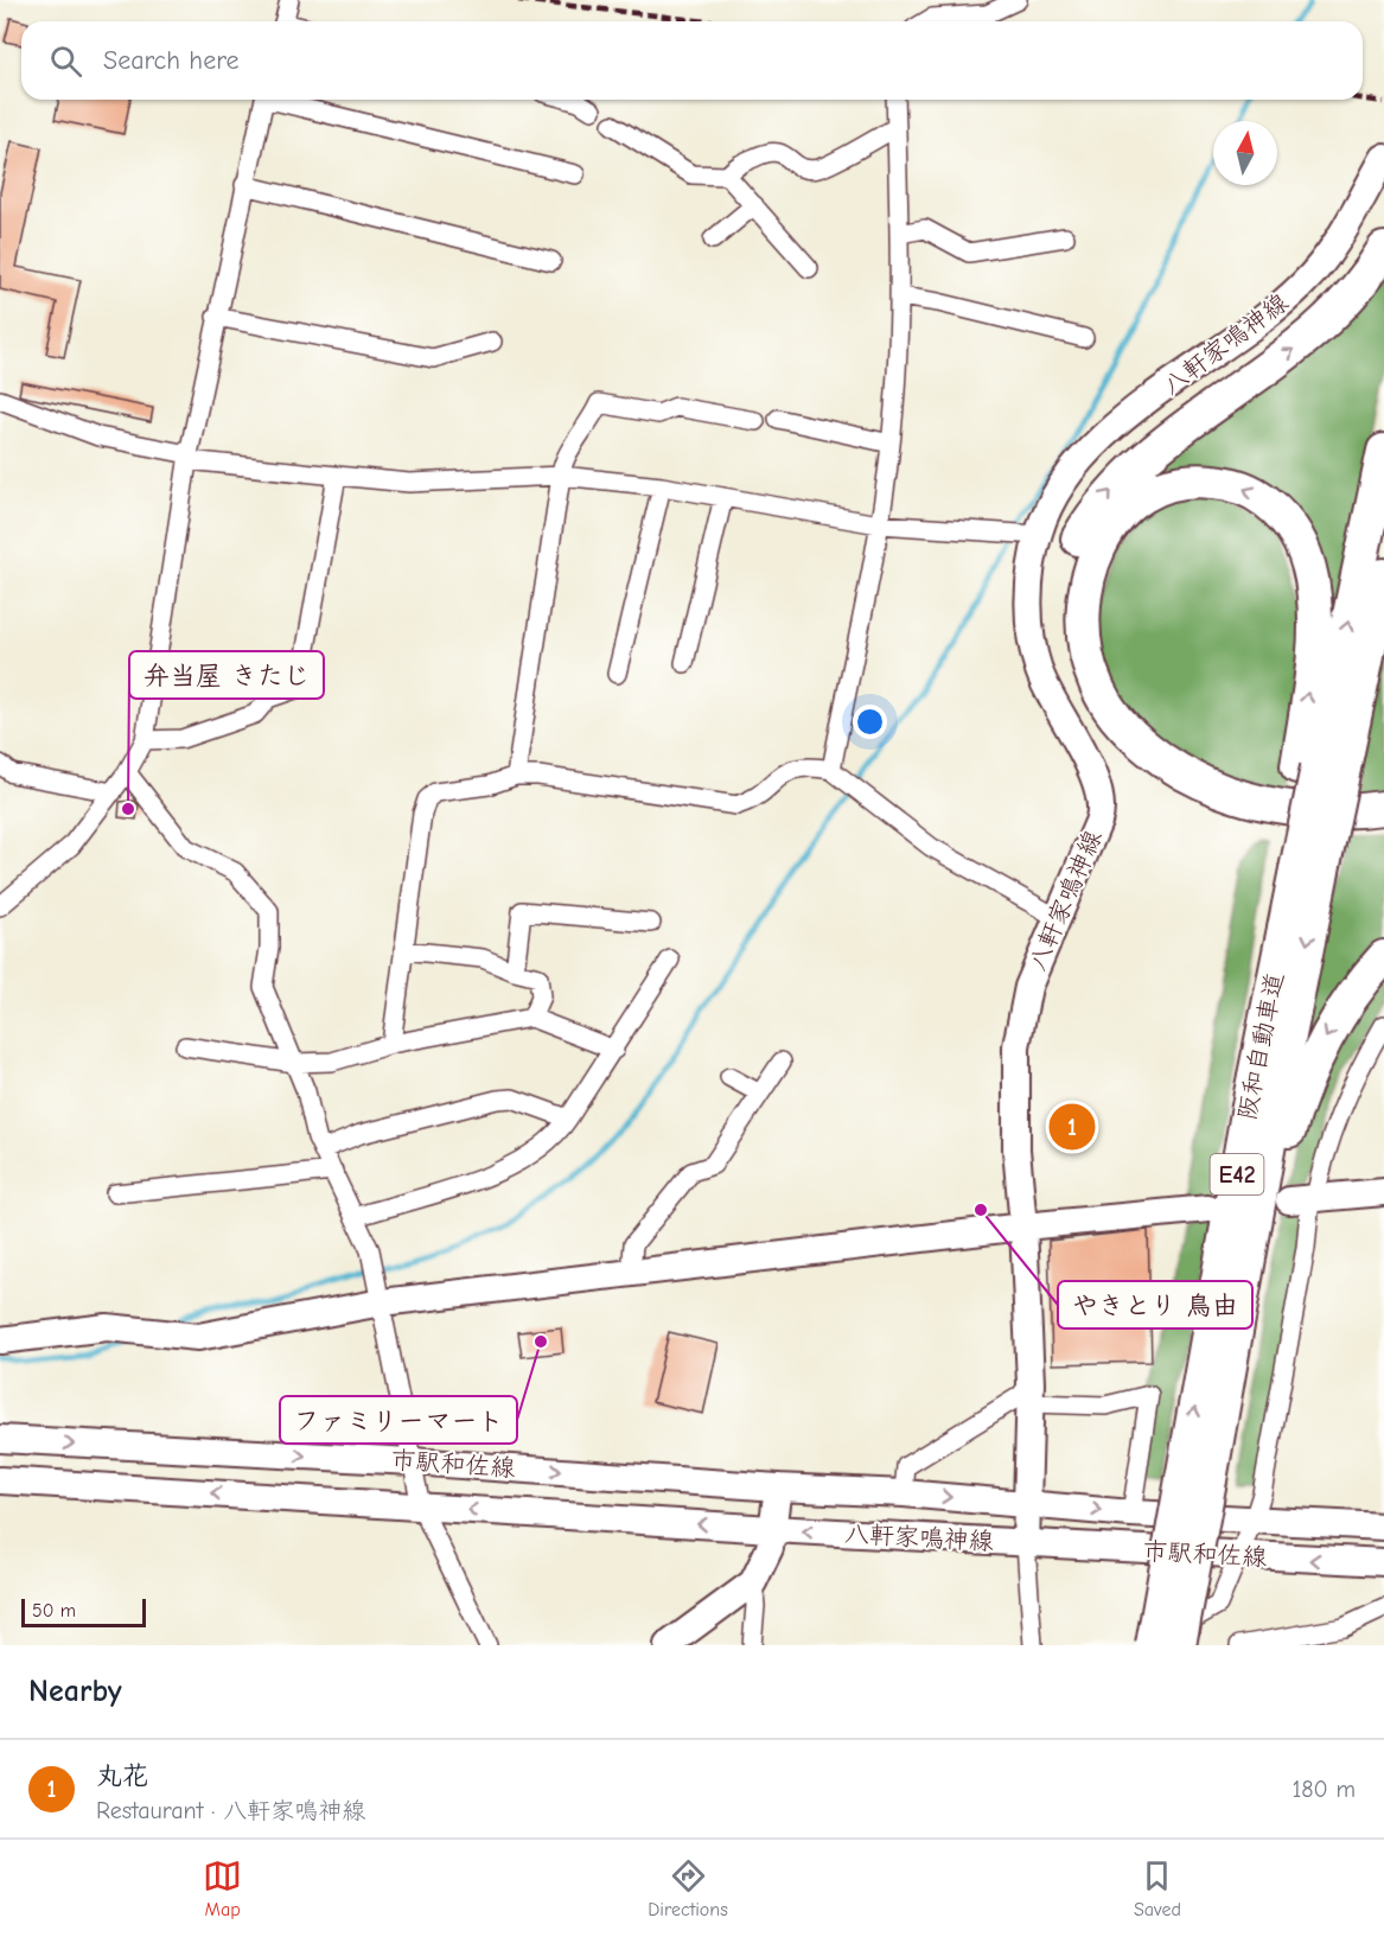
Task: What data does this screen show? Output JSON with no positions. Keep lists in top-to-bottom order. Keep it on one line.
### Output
{"streets":{"highway":["阪和自動車道","E42"],"street":["八軒家鳴神線","市駅和佐線"]},"crossings":[["八軒家鳴神線","市駅和佐線"]],"places":["弁当屋 きたじ","やきとり 鳥由","ファミリーマート"],"scale_bar":"50 m","north":"top","page":{"search":"Search here","pins":"1","scale":"50 m","heading":"Nearby","list":[{"mark":"1","name":"丸花","note":"Restaurant · 八軒家鳴神線","value":"180 m"}],"nav":["Map","Directions","Saved"]}}
